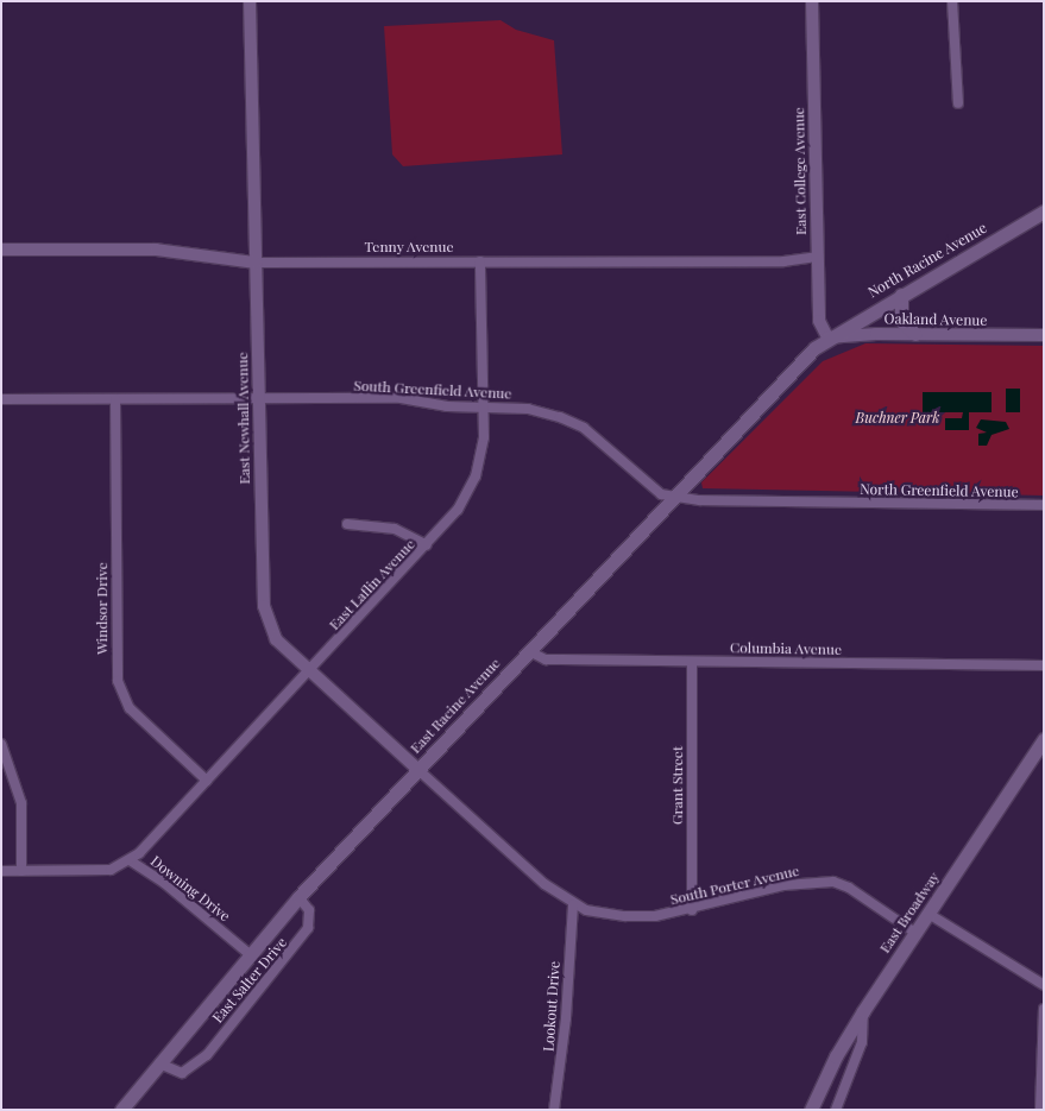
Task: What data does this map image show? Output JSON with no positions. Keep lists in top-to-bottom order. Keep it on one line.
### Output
{"streets":{"main road":["North Racine Avenue","East Racine Avenue","East Broadway"],"street":["East College Avenue","Tenny Avenue","Oakland Avenue","South Greenfield Avenue","East Newhall Avenue","North Greenfield Avenue","East Laflin Avenue","Windsor Drive","Columbia Avenue","Grant Street","South Porter Avenue","Downing Drive","East Salter Drive","Lookout Drive"]},"crossings":[["East College Avenue","Tenny Avenue"],["East College Avenue","North Racine Avenue"],["East College Avenue","Oakland Avenue"],["East College Avenue","East Racine Avenue"],["Tenny Avenue","East Newhall Avenue"],["Tenny Avenue","East Laflin Avenue"],["North Racine Avenue","Oakland Avenue"],["North Racine Avenue","East Racine Avenue"],["Oakland Avenue","East Racine Avenue"],["South Greenfield Avenue","East Newhall Avenue"],["South Greenfield Avenue","North Greenfield Avenue"],["South Greenfield Avenue","East Laflin Avenue"],["South Greenfield Avenue","Windsor Drive"],["South Greenfield Avenue","East Racine Avenue"],["East Newhall Avenue","East Laflin Avenue"],["East Newhall Avenue","East Racine Avenue"],["East Newhall Avenue","South Porter Avenue"],["East Laflin Avenue","Windsor Drive"],["East Laflin Avenue","Downing Drive"],["Columbia Avenue","East Racine Avenue"],["Columbia Avenue","Grant Street"],["East Racine Avenue","South Porter Avenue"],["East Racine Avenue","Downing Drive"],["East Racine Avenue","East Salter Drive"],["Grant Street","South Porter Avenue"],["South Porter Avenue","East Broadway"],["South Porter Avenue","Lookout Drive"]],"parks":["Buchner Park"]}
